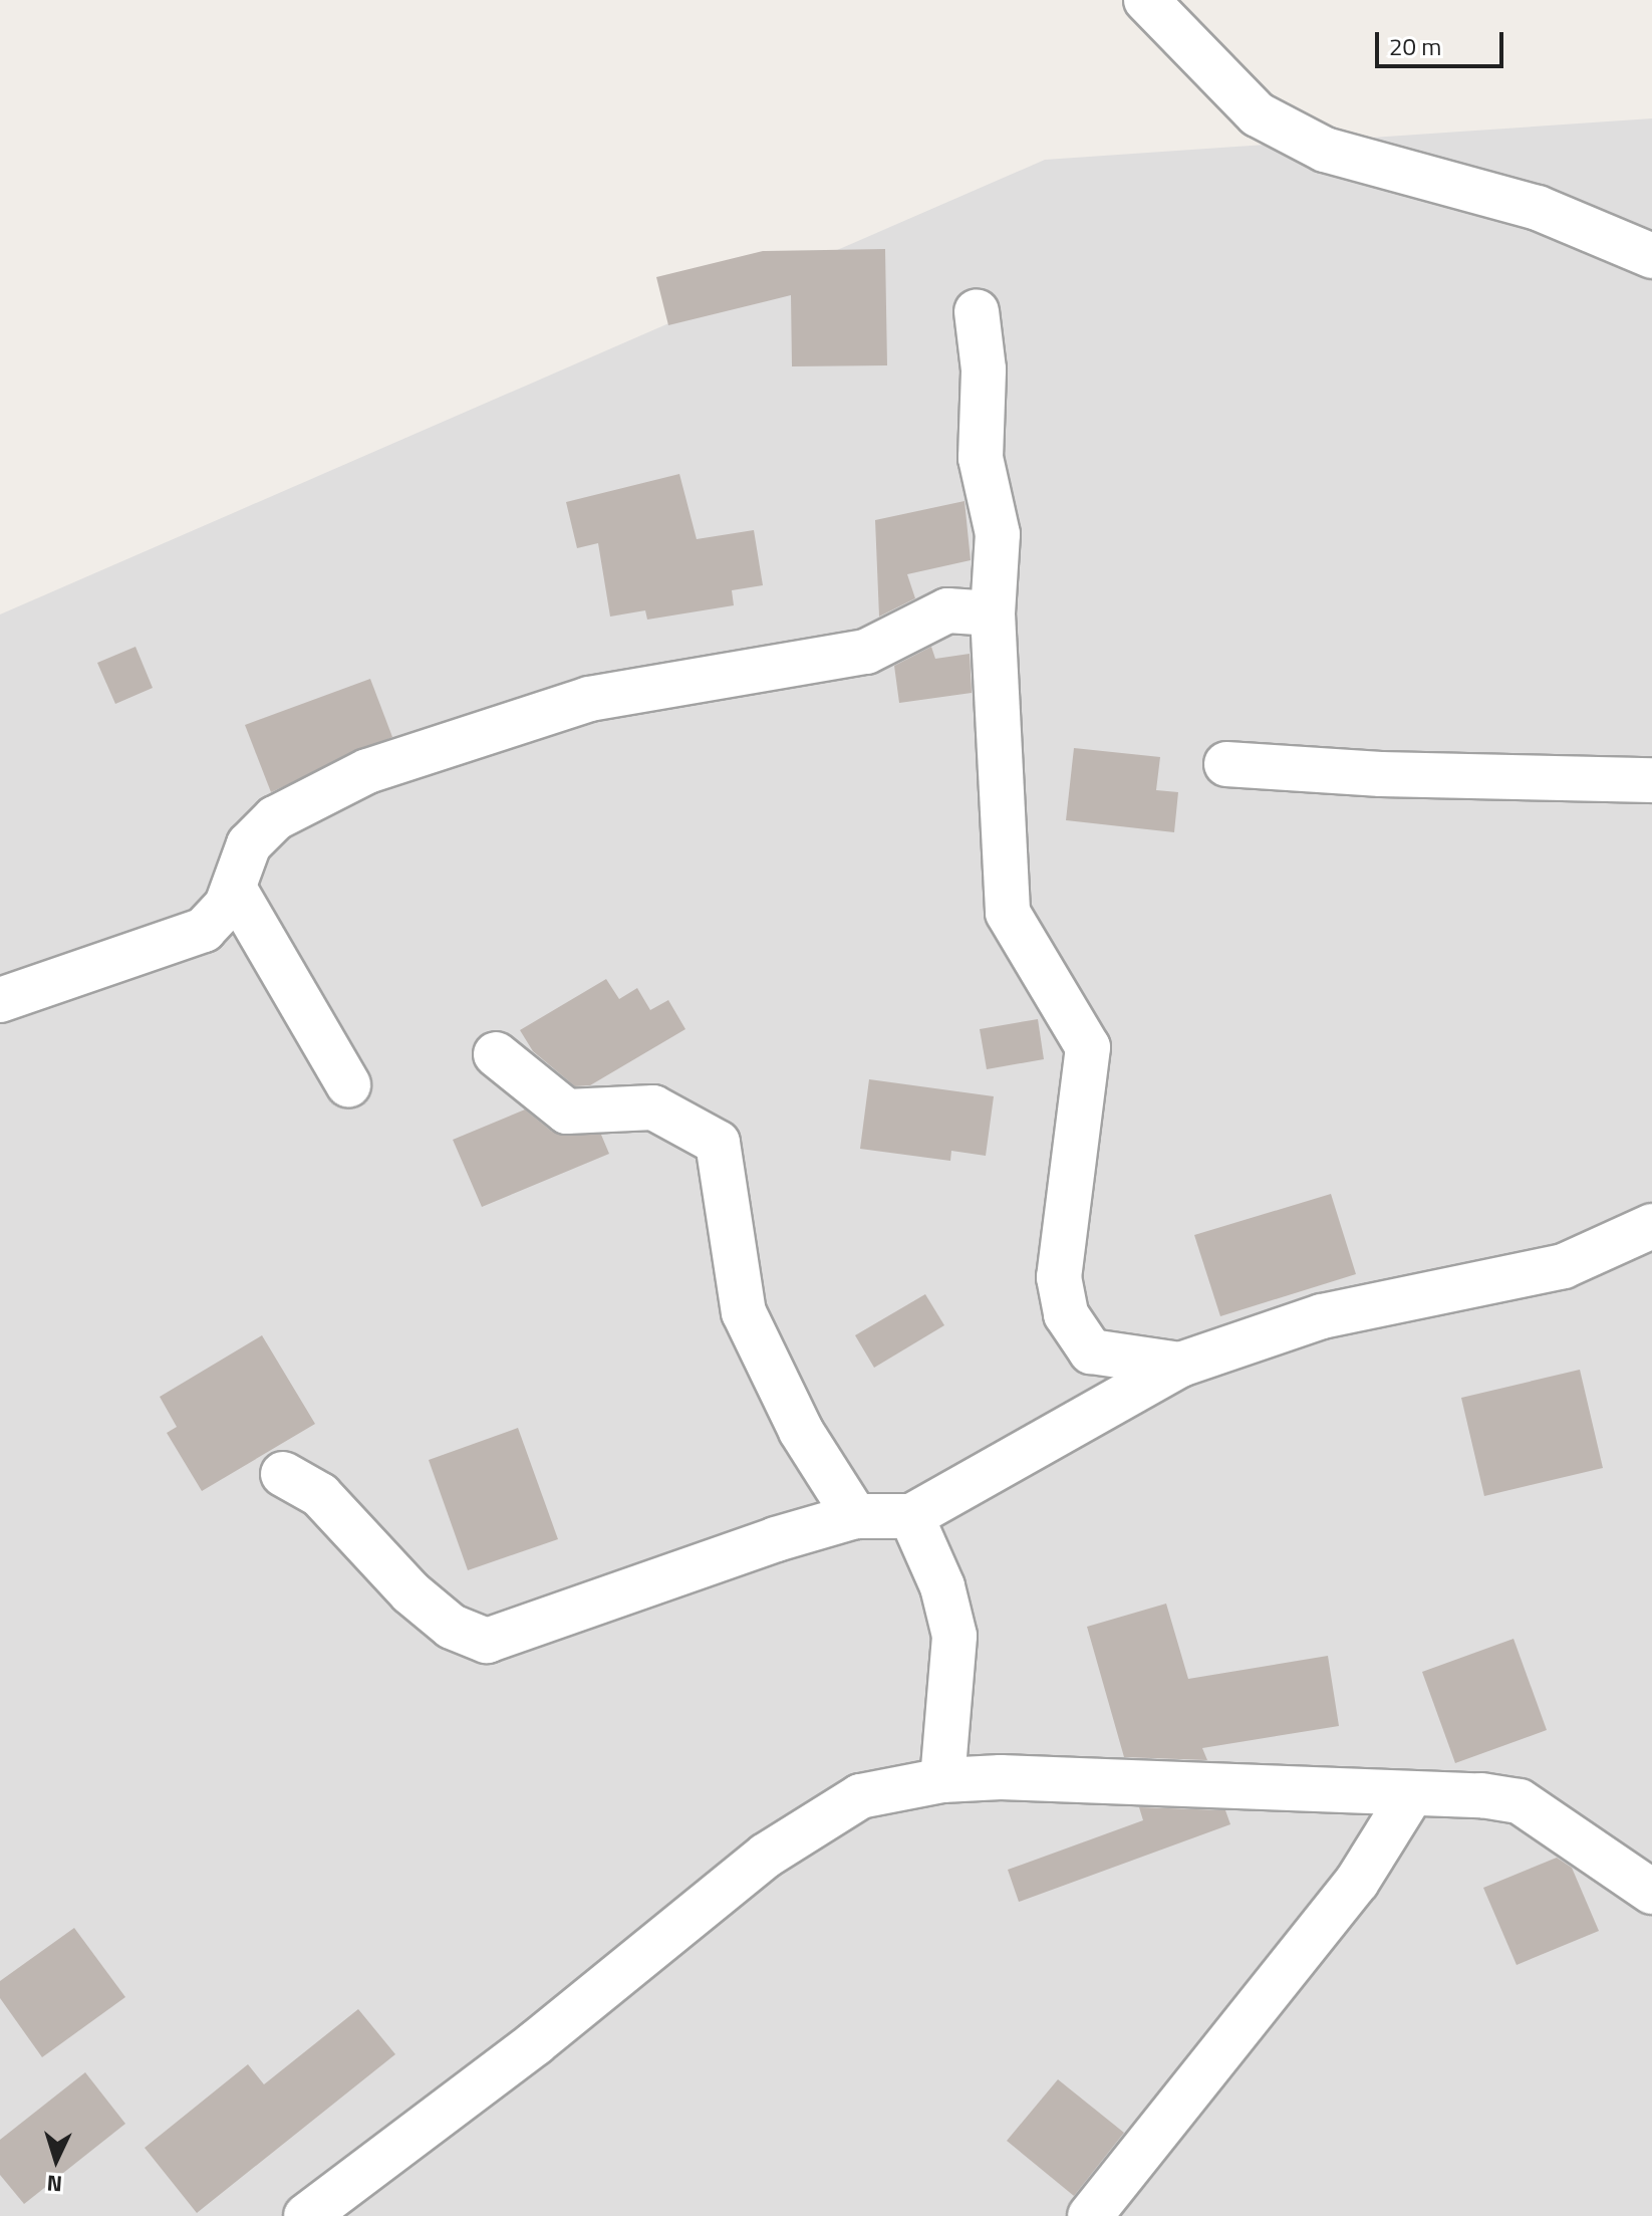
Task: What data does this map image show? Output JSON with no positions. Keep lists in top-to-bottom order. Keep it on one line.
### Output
{"scale_bar":"20 m","north":"bottom"}
